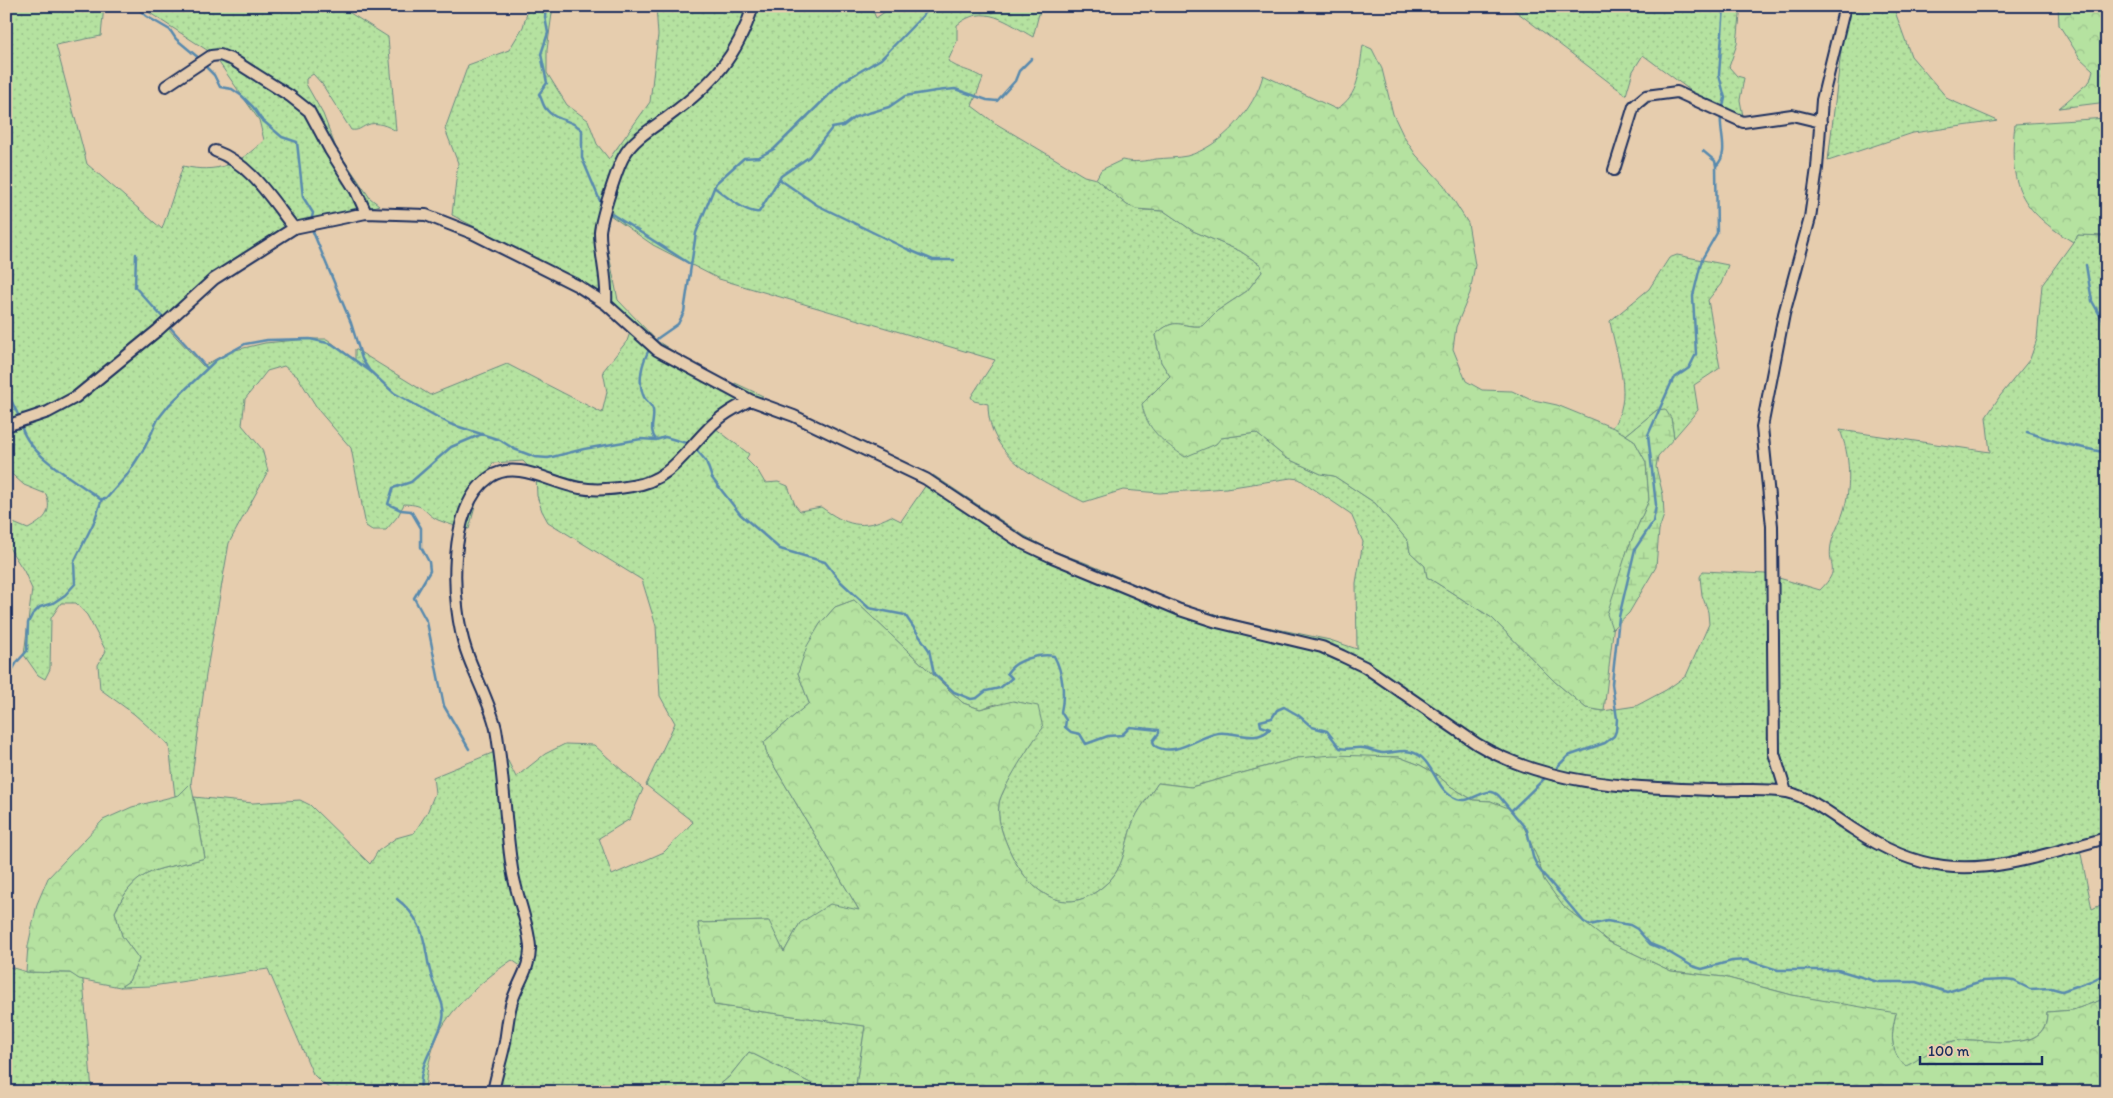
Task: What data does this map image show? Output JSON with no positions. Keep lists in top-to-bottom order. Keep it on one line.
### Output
{"scale_bar":"100 m"}
